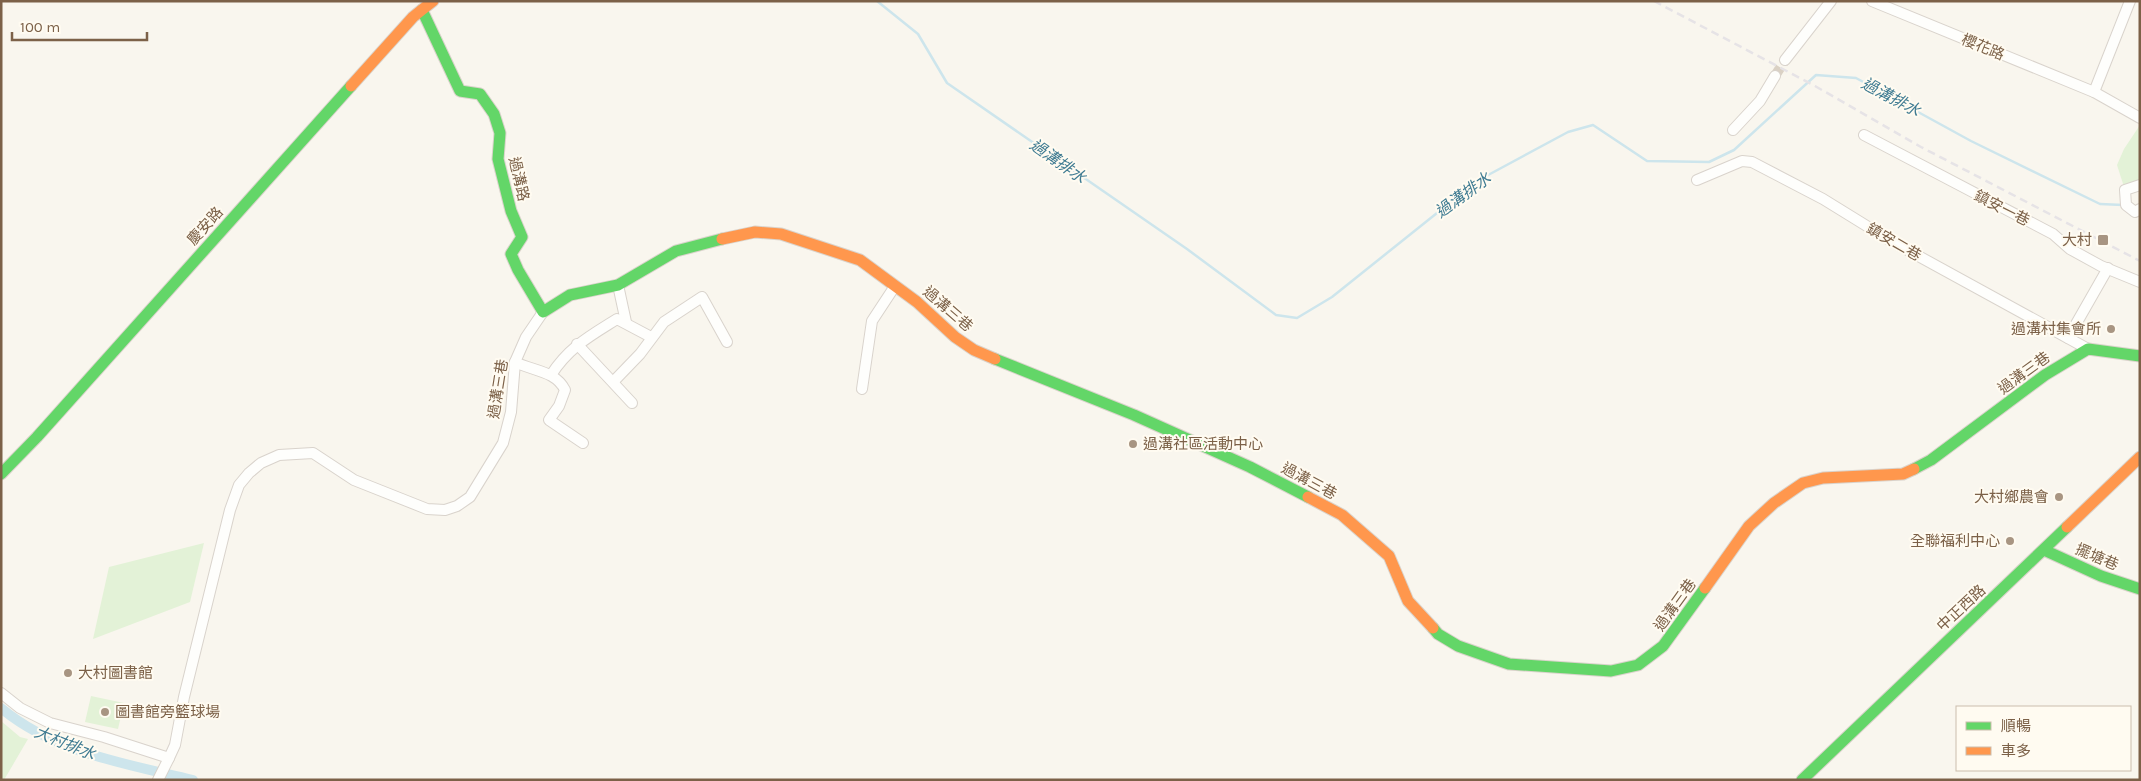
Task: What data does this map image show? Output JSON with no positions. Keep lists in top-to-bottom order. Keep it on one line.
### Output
{"streets":{"street":["櫻花路","過溝路","鎮安一巷","慶安路","鎮安二巷","過溝三巷","擺塘巷","中正西路"]},"crossings":[["過溝路","慶安路"],["過溝路","過溝三巷"],["鎮安二巷","過溝三巷"],["擺塘巷","中正西路"]],"water":["過溝排水","大村排水"],"places":{"transit":["大村"],"other":["過溝村集會所","過溝社區活動中心","大村鄉農會","全聯福利中心","大村圖書館","圖書館旁籃球場"]},"legend":["順暢","車多"],"scale_bar":"100 m"}
